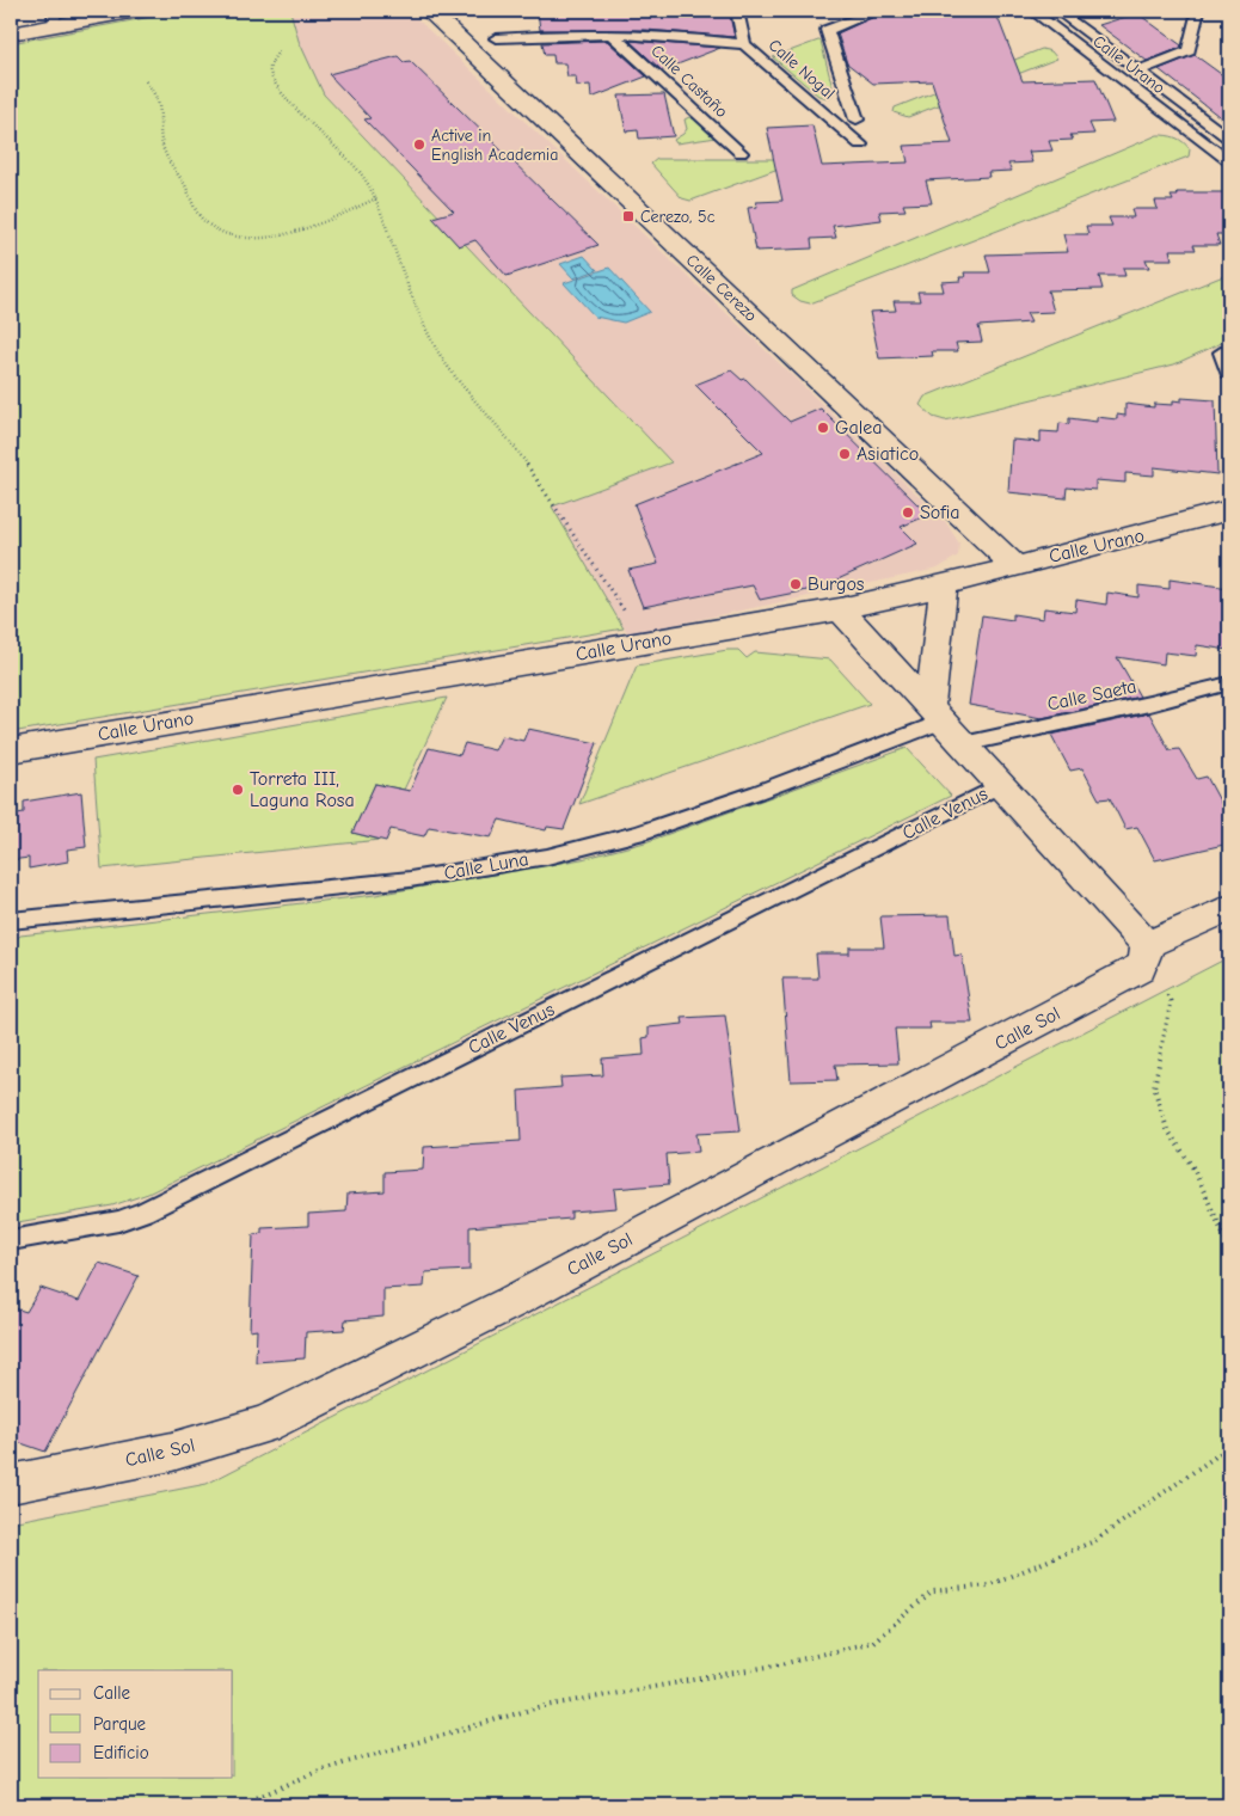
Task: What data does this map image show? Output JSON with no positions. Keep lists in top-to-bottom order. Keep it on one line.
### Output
{"streets":{"street":["Calle Urano","Calle Cerezo","Calle Sol"],"lane":["Calle Nogal","Calle Castaño","Calle Saeta","Calle Venus","Calle Luna"]},"crossings":[["Calle Urano","Calle Cerezo"]],"places":{"other":["Active in English Academia","Galea","Asiatico","Sofia","Burgos","Torreta III, Laguna Rosa"],"transit":["Cerezo, 5c"]},"legend":["Calle","Parque","Edificio"]}
